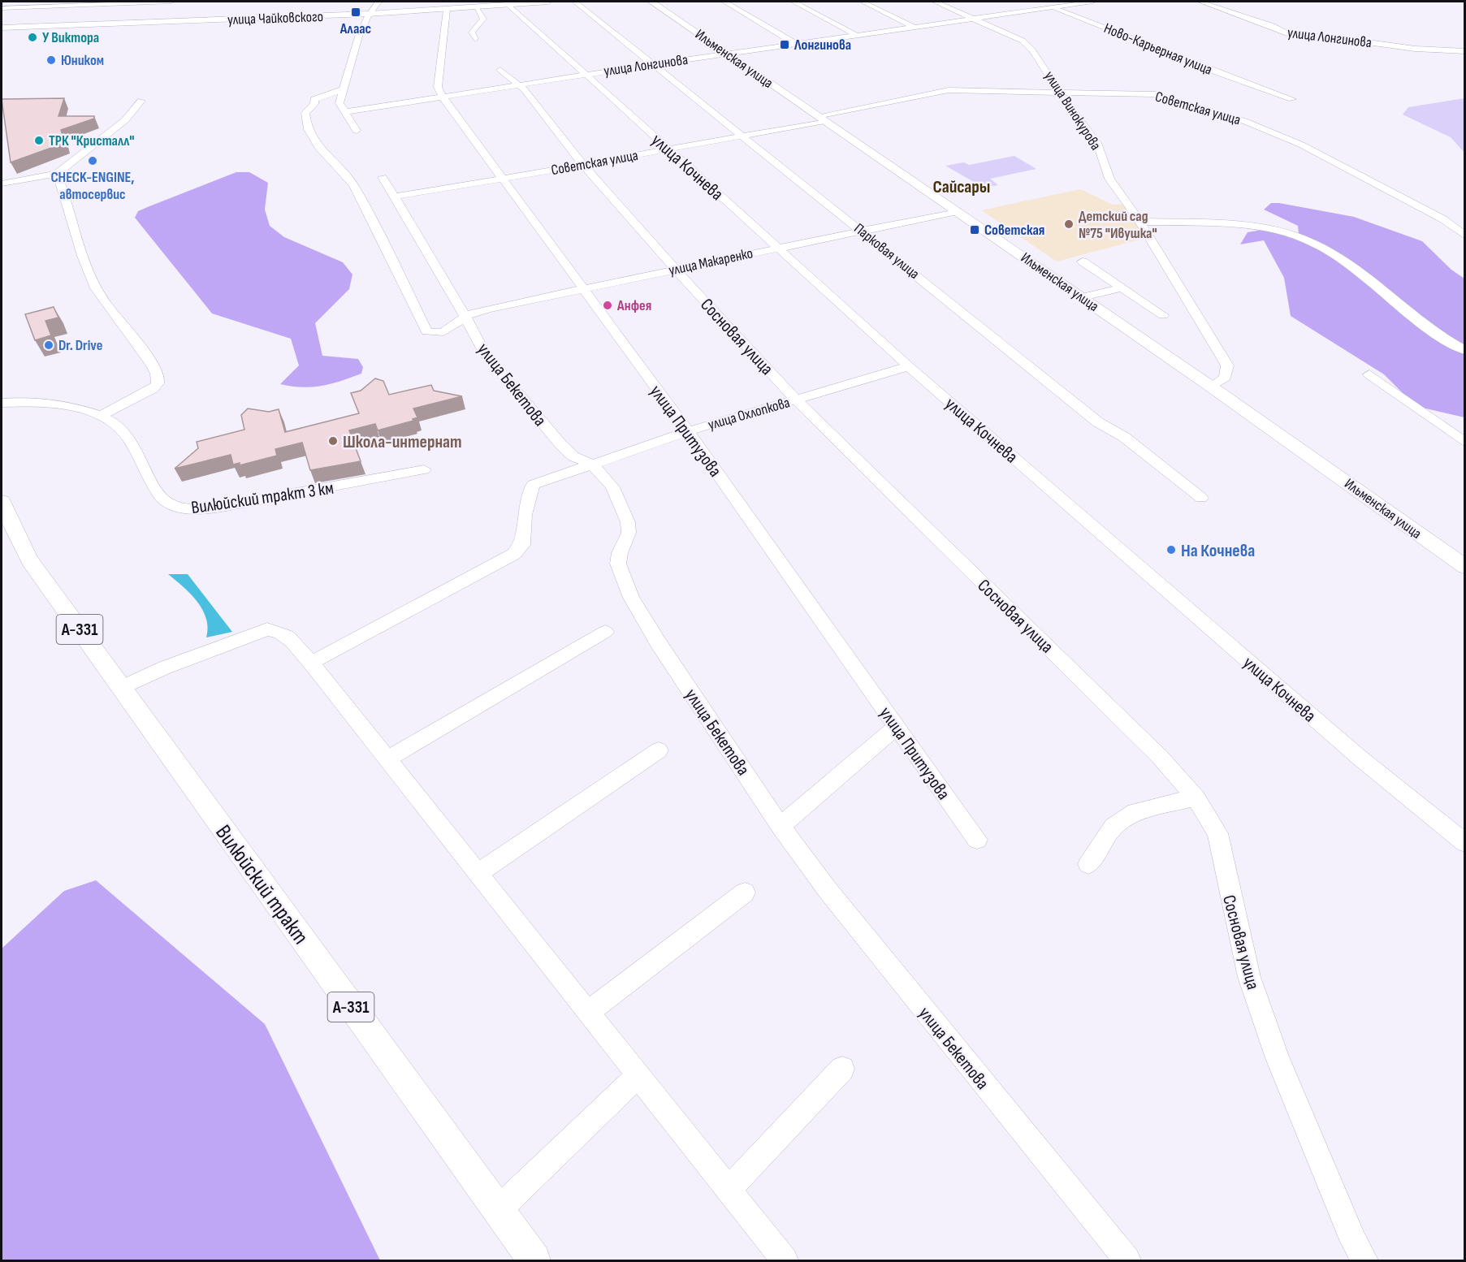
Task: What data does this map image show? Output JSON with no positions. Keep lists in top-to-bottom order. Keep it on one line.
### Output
{"streets":{"main road":["улица Чайковского","Ильменская улица","А-331","Вилюйский тракт"],"street":["улица Лонгинова","Ново-Карьерная улица","Советская улица","улица Винокурова","улица Кочнева","Парковая улица","улица Макаренко","Сосновая улица","улица Бекетова","улица Охлопкова","улица Притузова","Вилюйский тракт 3 км"]},"crossings":[["улица Чайковского","улица Кочнева"],["улица Лонгинова","Ново-Карьерная улица"],["улица Лонгинова","Ильменская улица"],["улица Лонгинова","улица Винокурова"],["улица Лонгинова","улица Кочнева"],["улица Лонгинова","Парковая улица"],["улица Лонгинова","Сосновая улица"],["улица Лонгинова","улица Притузова"],["Ильменская улица","Советская улица"],["Ильменская улица","улица Винокурова"],["Ильменская улица","улица Макаренко"],["Советская улица","улица Винокурова"],["Советская улица","улица Кочнева"],["Советская улица","Парковая улица"],["Советская улица","Сосновая улица"],["Советская улица","улица Бекетова"],["Советская улица","улица Притузова"],["улица Кочнева","улица Макаренко"],["улица Кочнева","улица Охлопкова"],["Парковая улица","улица Макаренко"],["улица Макаренко","Сосновая улица"],["улица Макаренко","улица Бекетова"],["улица Макаренко","улица Притузова"],["Сосновая улица","улица Охлопкова"],["улица Бекетова","улица Охлопкова"],["улица Охлопкова","улица Притузова"]],"districts":["Сайсары"],"places":{"transit":["Алаас","Лонгинова","Советская"],"other":["У Виктора","Юником","ТРК \"Кристалл\"","CHECK-ENGINE, автосервис","Детский сад №75 \"Ивушка\"","Анфея","Dr. Drive","Школа-интернат","На Кочнева"]}}
